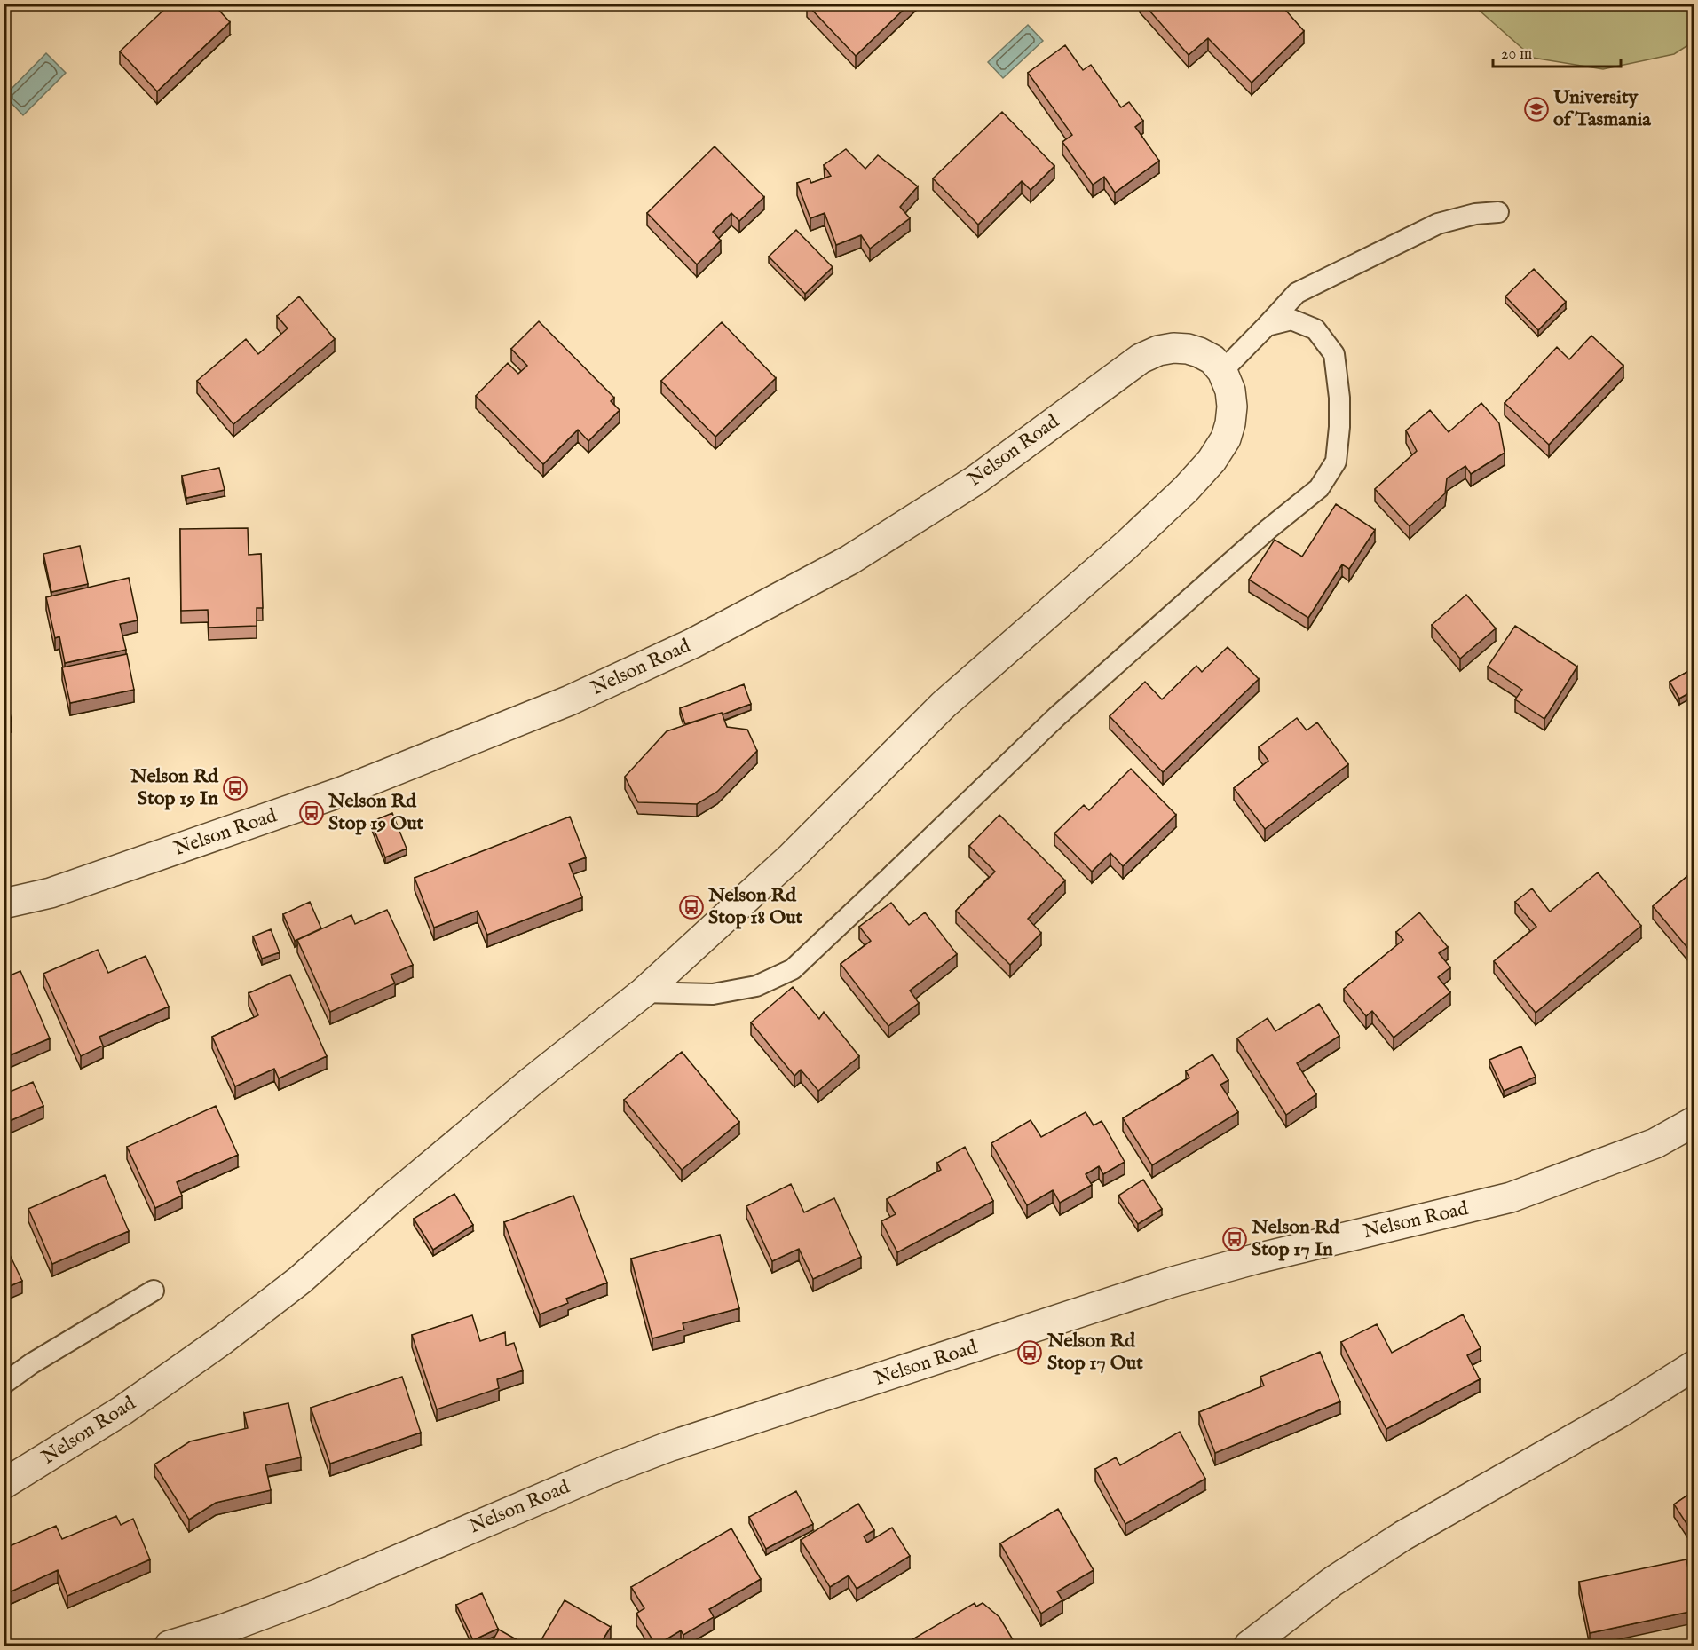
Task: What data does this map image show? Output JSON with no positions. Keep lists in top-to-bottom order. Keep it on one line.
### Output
{"streets":{"street":["Nelson Road"]},"places":{"school or university":["University of Tasmania"],"bus stop":["Nelson Rd Stop 19 In","Nelson Rd Stop 19 Out","Nelson Rd Stop 18 Out","Nelson Rd Stop 17 In","Nelson Rd Stop 17 Out"]},"scale_bar":"20 m"}
